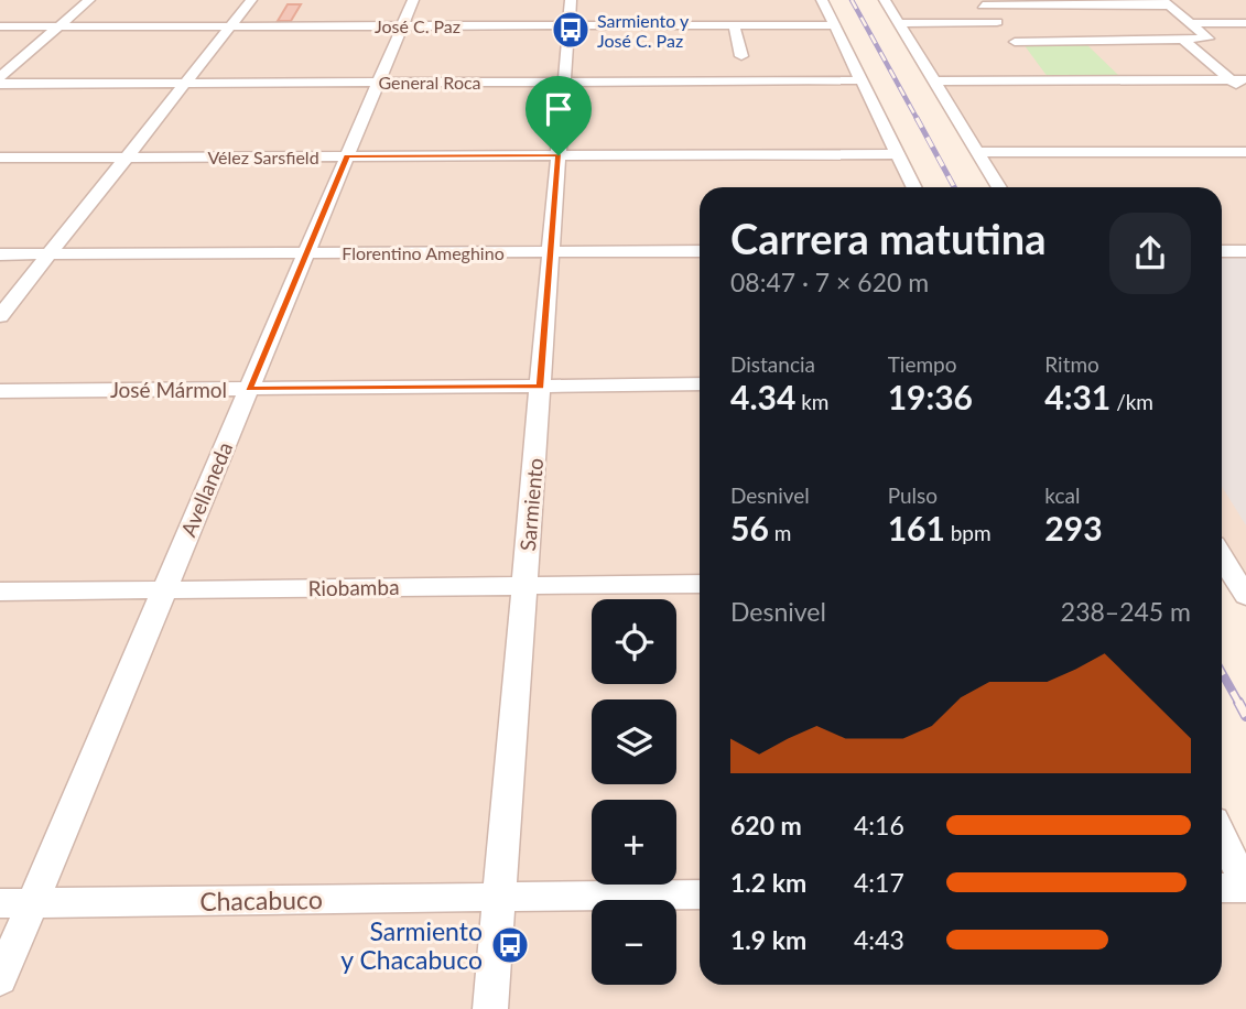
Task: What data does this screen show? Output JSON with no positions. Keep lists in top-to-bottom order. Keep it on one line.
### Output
{"streets":{"street":["José C. Paz","General Roca","Vélez Sarsfield","Florentino Ameghino","José Mármol","Avellaneda","Sarmiento","Riobamba","Chacabuco"]},"crossings":[["José C. Paz","Avellaneda"],["José C. Paz","Sarmiento"],["General Roca","Avellaneda"],["General Roca","Sarmiento"],["Vélez Sarsfield","Avellaneda"],["Vélez Sarsfield","Sarmiento"],["Florentino Ameghino","Avellaneda"],["Florentino Ameghino","Sarmiento"],["José Mármol","Avellaneda"],["José Mármol","Sarmiento"],["Avellaneda","Riobamba"],["Avellaneda","Chacabuco"],["Sarmiento","Riobamba"],["Sarmiento","Chacabuco"]],"places":{"bus stop":["Sarmiento y José C. Paz","Sarmiento y Chacabuco"]},"page":{"heading":["Carrera matutina","08:47 · 7 × 620 m"],"stats":[["Distancia","4.34 km"],["Tiempo","19:36"],["Ritmo","4:31 /km"],["Desnivel","56 m"],["Pulso","161 bpm"],["kcal","293"]],"chart":["Desnivel","238–245 m"],"map_buttons":["+","−"],"list":[{"name":"620 m","note":"4:16"},{"name":"1.2 km","note":"4:17"},{"name":"1.9 km","note":"4:43"}]}}
